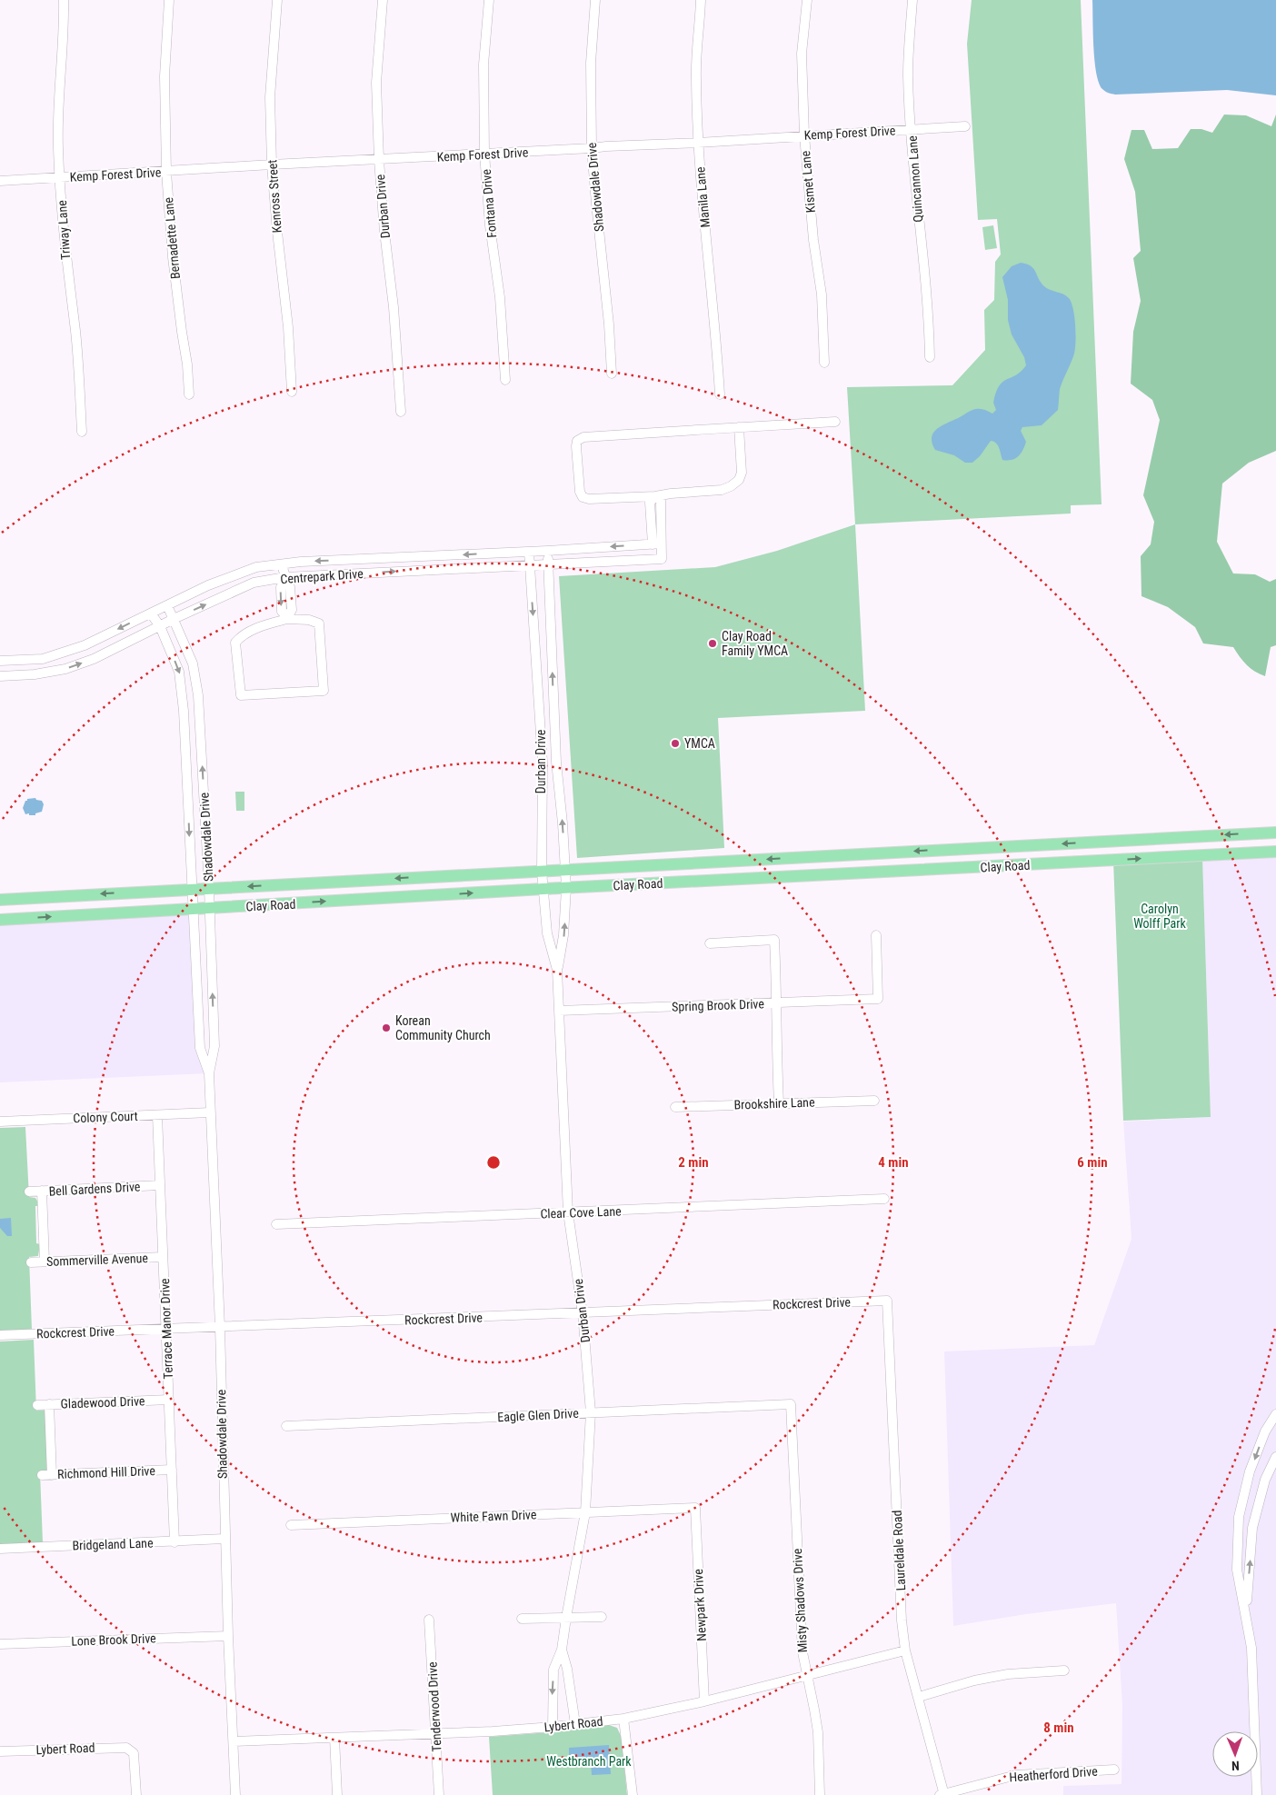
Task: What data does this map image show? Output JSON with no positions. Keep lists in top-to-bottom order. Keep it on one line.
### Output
{"streets":{"main road":["Clay Road"],"street":["Kemp Forest Drive","Quincannon Lane","Kismet Lane","Shadowdale Drive","Kenross Street","Manila Lane","Fontana Drive","Durban Drive","Triway Lane","Bernadette Lane","Centrepark Drive","Spring Brook Drive","Brookshire Lane","Colony Court","Bell Gardens Drive","Clear Cove Lane","Sommerville Avenue","Rockcrest Drive","Terrace Manor Drive","Gladewood Drive","Eagle Glen Drive","Richmond Hill Drive","White Fawn Drive","Bridgeland Lane","Laureldale Road","Misty Shadows Drive","Newpark Drive","Lone Brook Drive","Tenderwood Drive","Lybert Road","Heatherford Drive"]},"crossings":[["Kemp Forest Drive","Quincannon Lane"],["Kemp Forest Drive","Kismet Lane"],["Kemp Forest Drive","Shadowdale Drive"],["Kemp Forest Drive","Kenross Street"],["Kemp Forest Drive","Manila Lane"],["Kemp Forest Drive","Fontana Drive"],["Kemp Forest Drive","Durban Drive"],["Kemp Forest Drive","Triway Lane"],["Kemp Forest Drive","Bernadette Lane"],["Shadowdale Drive","Centrepark Drive"],["Shadowdale Drive","Clay Road"],["Shadowdale Drive","Colony Court"],["Shadowdale Drive","Rockcrest Drive"],["Shadowdale Drive","Bridgeland Lane"],["Shadowdale Drive","Lone Brook Drive"],["Shadowdale Drive","Lybert Road"],["Durban Drive","Centrepark Drive"],["Durban Drive","Clay Road"],["Durban Drive","Spring Brook Drive"],["Durban Drive","Clear Cove Lane"],["Durban Drive","Rockcrest Drive"],["Durban Drive","Eagle Glen Drive"],["Durban Drive","White Fawn Drive"],["Durban Drive","Lybert Road"],["Colony Court","Terrace Manor Drive"],["Bell Gardens Drive","Terrace Manor Drive"],["Sommerville Avenue","Terrace Manor Drive"],["Rockcrest Drive","Terrace Manor Drive"],["Rockcrest Drive","Laureldale Road"],["Terrace Manor Drive","Gladewood Drive"],["Terrace Manor Drive","Richmond Hill Drive"],["Terrace Manor Drive","Bridgeland Lane"],["Eagle Glen Drive","Misty Shadows Drive"],["White Fawn Drive","Newpark Drive"],["Laureldale Road","Lybert Road"],["Laureldale Road","Heatherford Drive"],["Misty Shadows Drive","Lybert Road"],["Newpark Drive","Lybert Road"],["Tenderwood Drive","Lybert Road"]],"parks":["Carolyn Wolff Park","Westbranch Park"],"places":["Clay Road Family YMCA","YMCA","Korean Community Church"],"north":"bottom","rings":["2 min","4 min","6 min","8 min"]}
